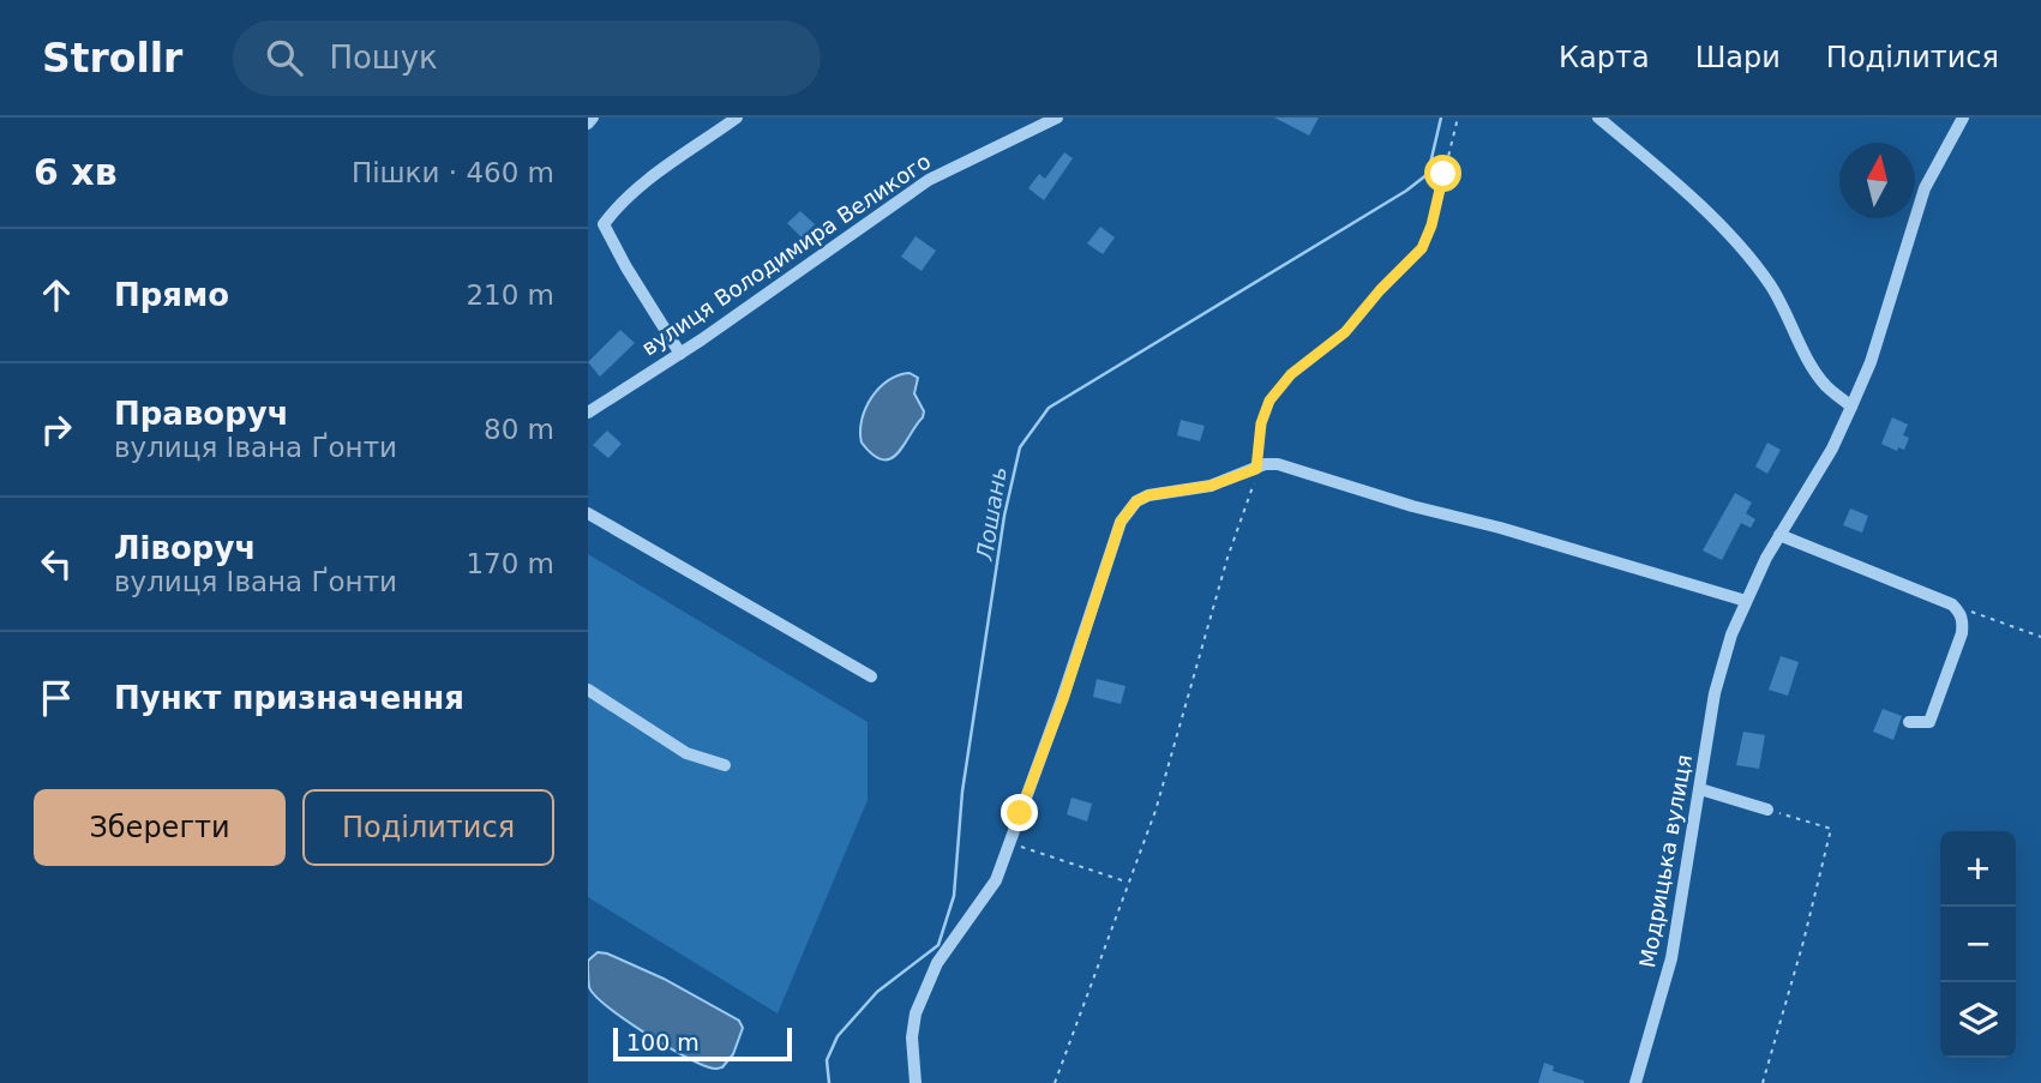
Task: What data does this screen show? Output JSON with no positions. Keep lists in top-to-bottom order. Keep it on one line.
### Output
{"streets":{"street":["вулиця Володимира Великого","Модрицька вулиця"]},"water":["Лошань"],"scale_bar":"100 m","north":"top","page":{"header":"Strollr","search":"Пошук","nav":["Карта","Шари","Поділитися"],"heading":["6 хв","Пішки · 460 m"],"list":[["Прямо","210 m"],["Праворуч","вулиця Івана Ґонти","80 m"],["Ліворуч","вулиця Івана Ґонти","170 m"],"Пункт призначення"],"buttons":["Зберегти","Поділитися"],"map_buttons":["+","−"],"scale":"100 m"}}
